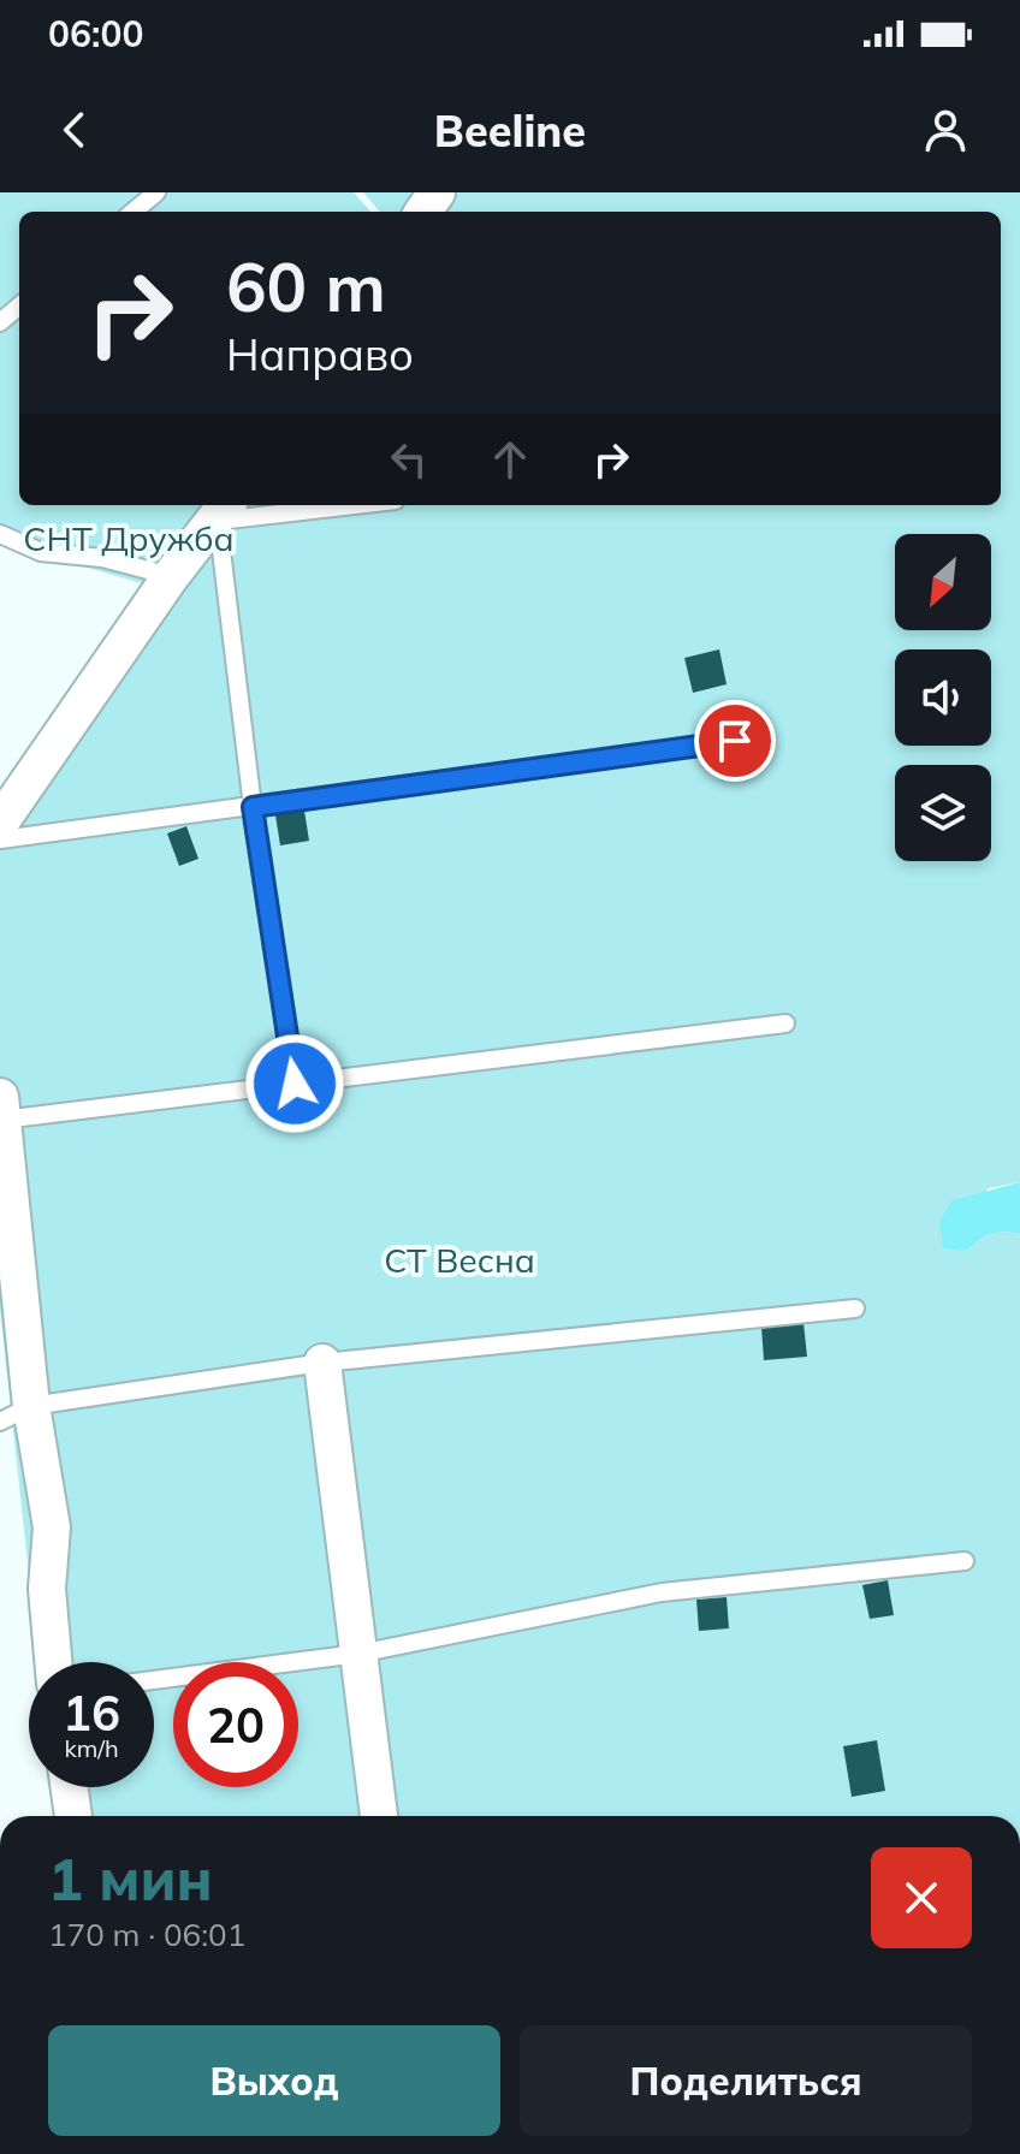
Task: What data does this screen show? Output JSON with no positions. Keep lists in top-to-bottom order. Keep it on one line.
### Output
{"parks":["СНТ Дружба","СТ Весна"],"north":"bottom left","page":{"status":"06:00","header":"Beeline","turn":["60 m","Направо"],"speed":"16 km/h","limit":"20","heading":["1 мин","170 m · 06:01"],"buttons":["Выход","Поделиться"]}}
